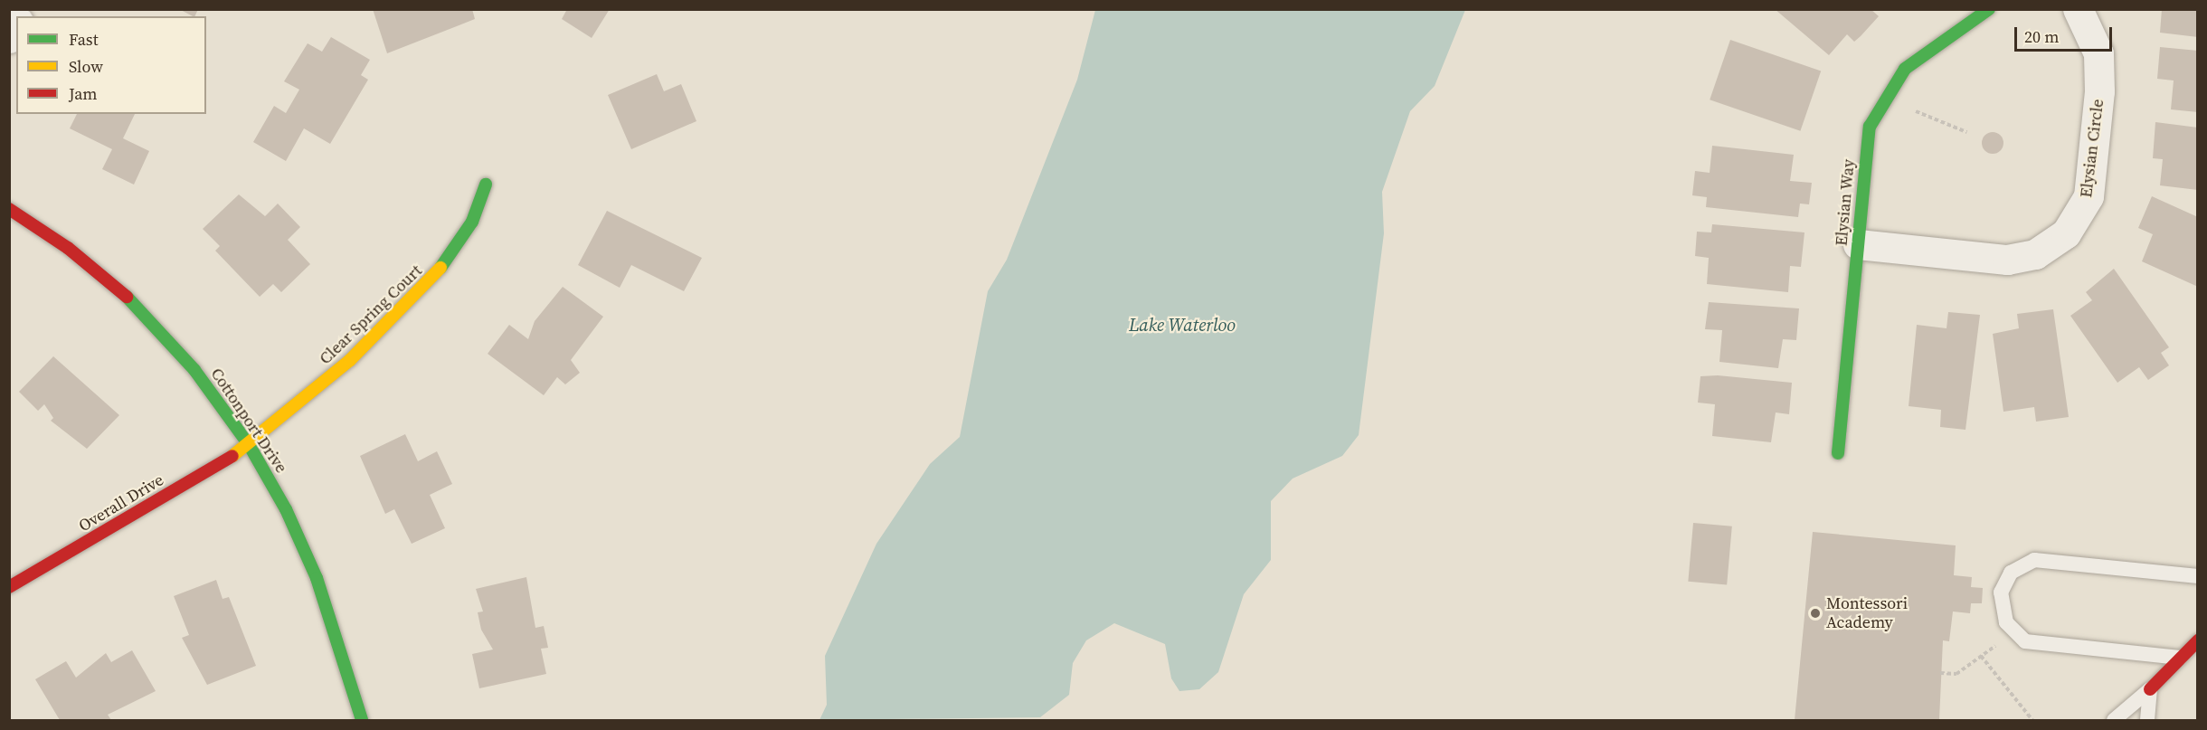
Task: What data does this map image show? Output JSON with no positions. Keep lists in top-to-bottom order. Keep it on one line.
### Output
{"streets":{"street":["Elysian Circle","Elysian Way","Clear Spring Court","Cottonport Drive","Overall Drive"]},"crossings":[["Elysian Circle","Elysian Way"],["Clear Spring Court","Cottonport Drive"],["Clear Spring Court","Overall Drive"],["Cottonport Drive","Overall Drive"]],"water":["Lake Waterloo"],"places":["Montessori Academy"],"legend":["Fast","Slow","Jam"],"scale_bar":"20 m"}
